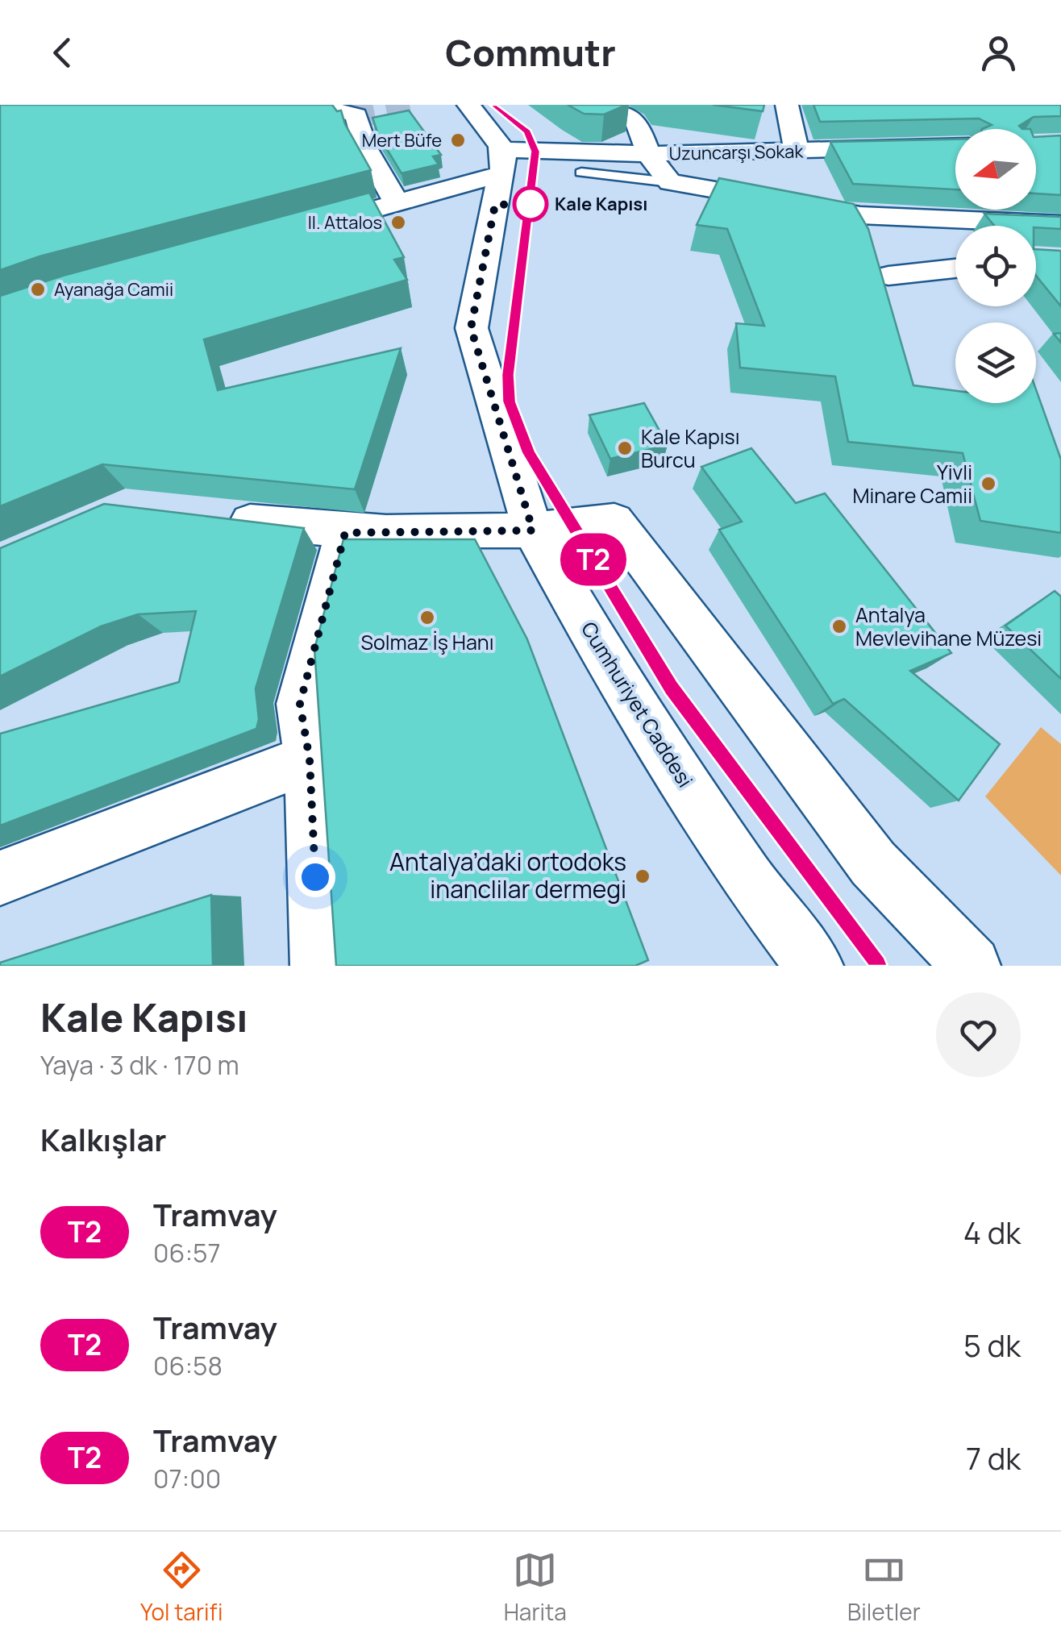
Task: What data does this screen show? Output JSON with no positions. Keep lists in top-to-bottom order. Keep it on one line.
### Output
{"streets":{"street":["Uzuncarşı Sokak","Cumhuriyet Caddesi"]},"crossings":[["Uzuncarşı Sokak","Cumhuriyet Caddesi"]],"places":["Mert Büfe","Kale Kapısı","II. Attalos","Ayanağa Camii","Kale Kapısı Burcu","Yivli Minare Camii","Solmaz İş Hanı","Antalya Mevlevihane Müzesi","Antalya’daki ortodoks inanclilar dermegi"],"lines":["tram line T2"],"north":"left","page":{"header":"Commutr","on_map":"T2","heading":[["Kale Kapısı","Yaya · 3 dk · 170 m"],"Kalkışlar"],"list":[{"mark":"T2","name":"Tramvay","note":"06:57","value":"4 dk"},{"mark":"T2","name":"Tramvay","note":"06:58","value":"5 dk"},{"mark":"T2","name":"Tramvay","note":"07:00","value":"7 dk"}],"tabs":["Yol tarifi","Harita","Biletler"]}}
